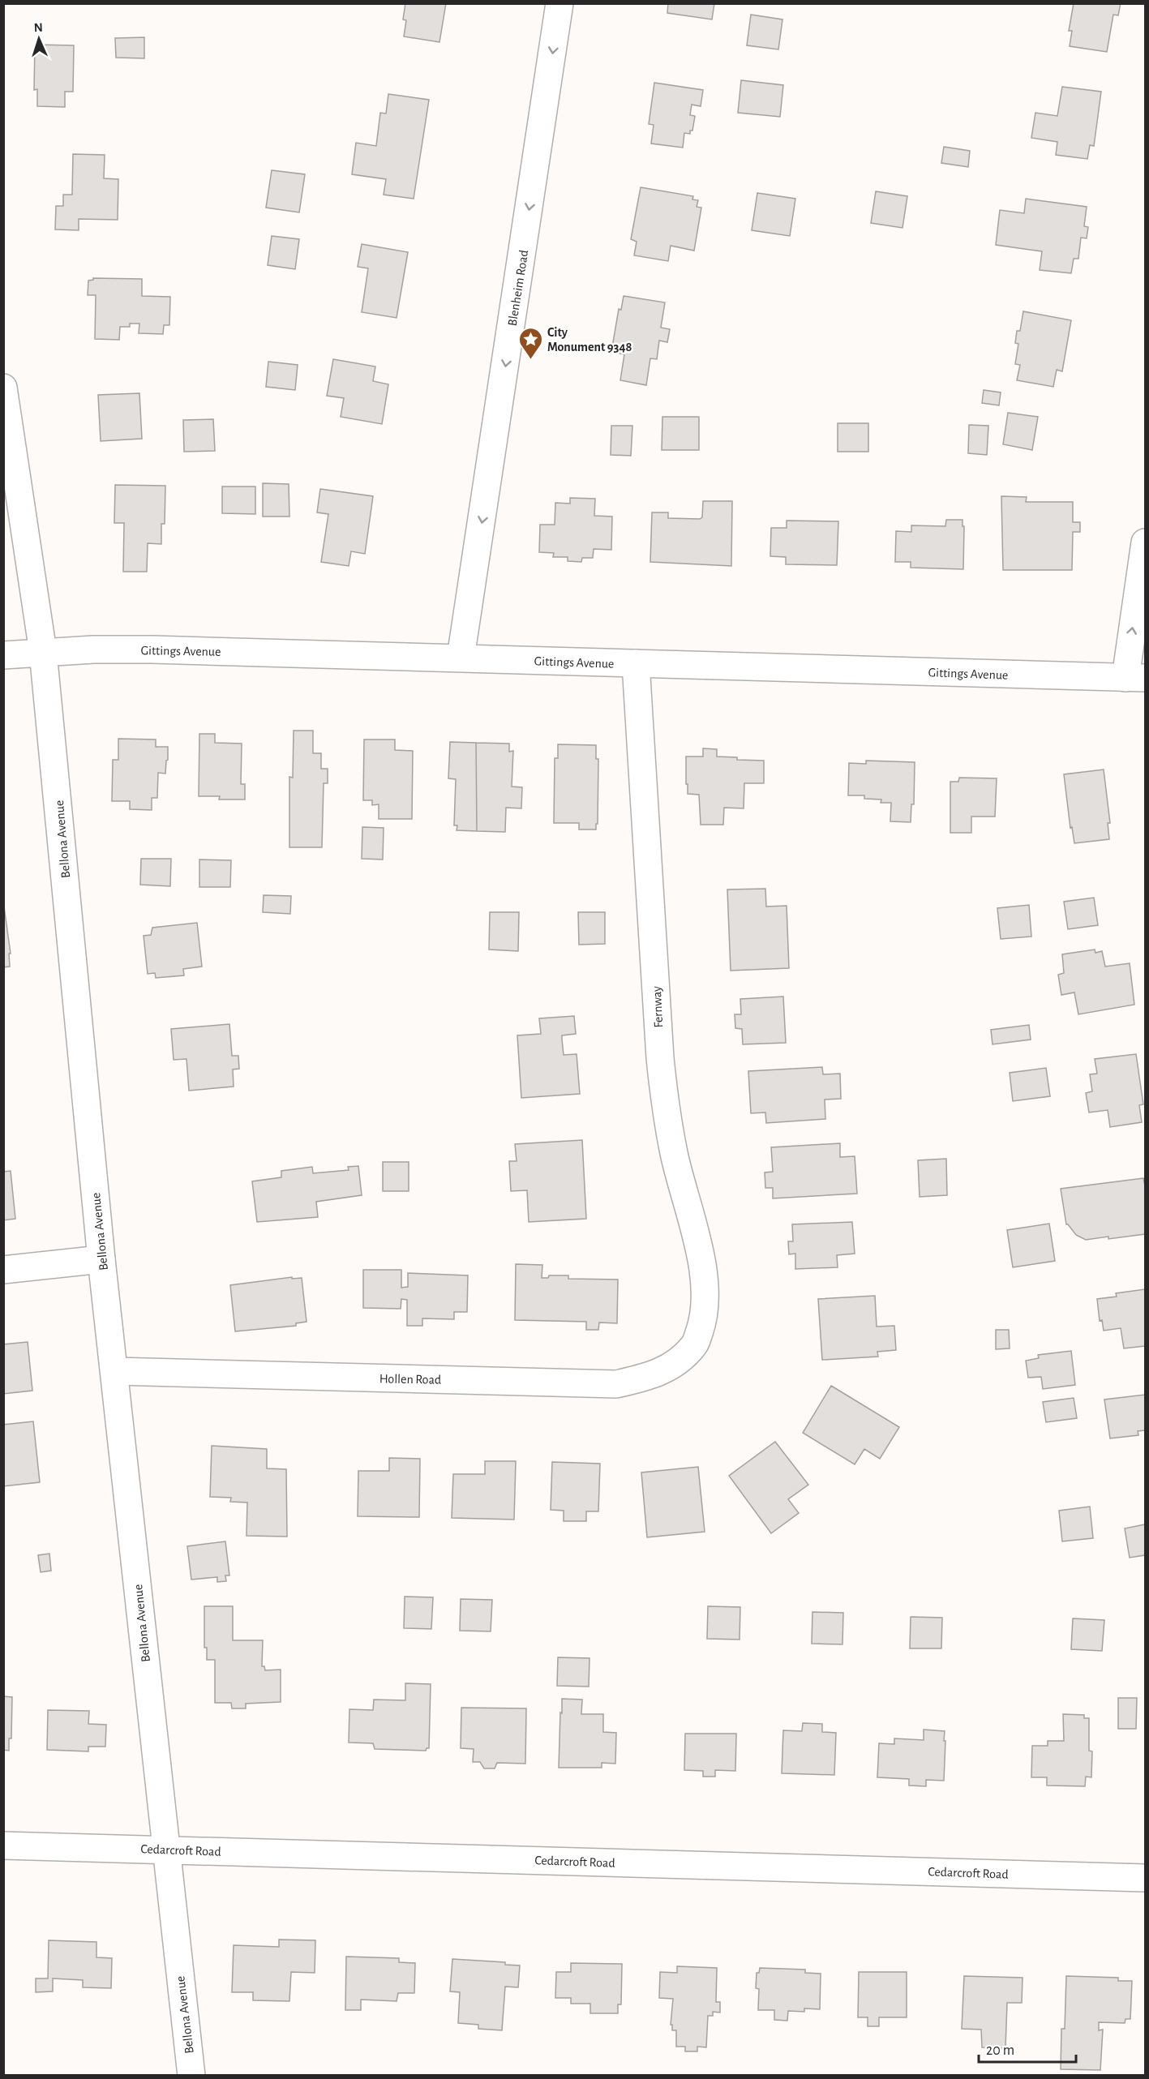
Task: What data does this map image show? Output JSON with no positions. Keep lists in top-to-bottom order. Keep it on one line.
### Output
{"streets":{"street":["Blenheim Road","Gittings Avenue","Bellona Avenue","Fernway","Hollen Road","Cedarcroft Road"]},"crossings":[["Blenheim Road","Gittings Avenue"],["Gittings Avenue","Bellona Avenue"],["Gittings Avenue","Fernway"],["Bellona Avenue","Hollen Road"],["Bellona Avenue","Cedarcroft Road"],["Fernway","Hollen Road"]],"one_way":["Blenheim Road"],"places":{"place":["City Monument 9348"]},"scale_bar":"20 m","north":"top"}
